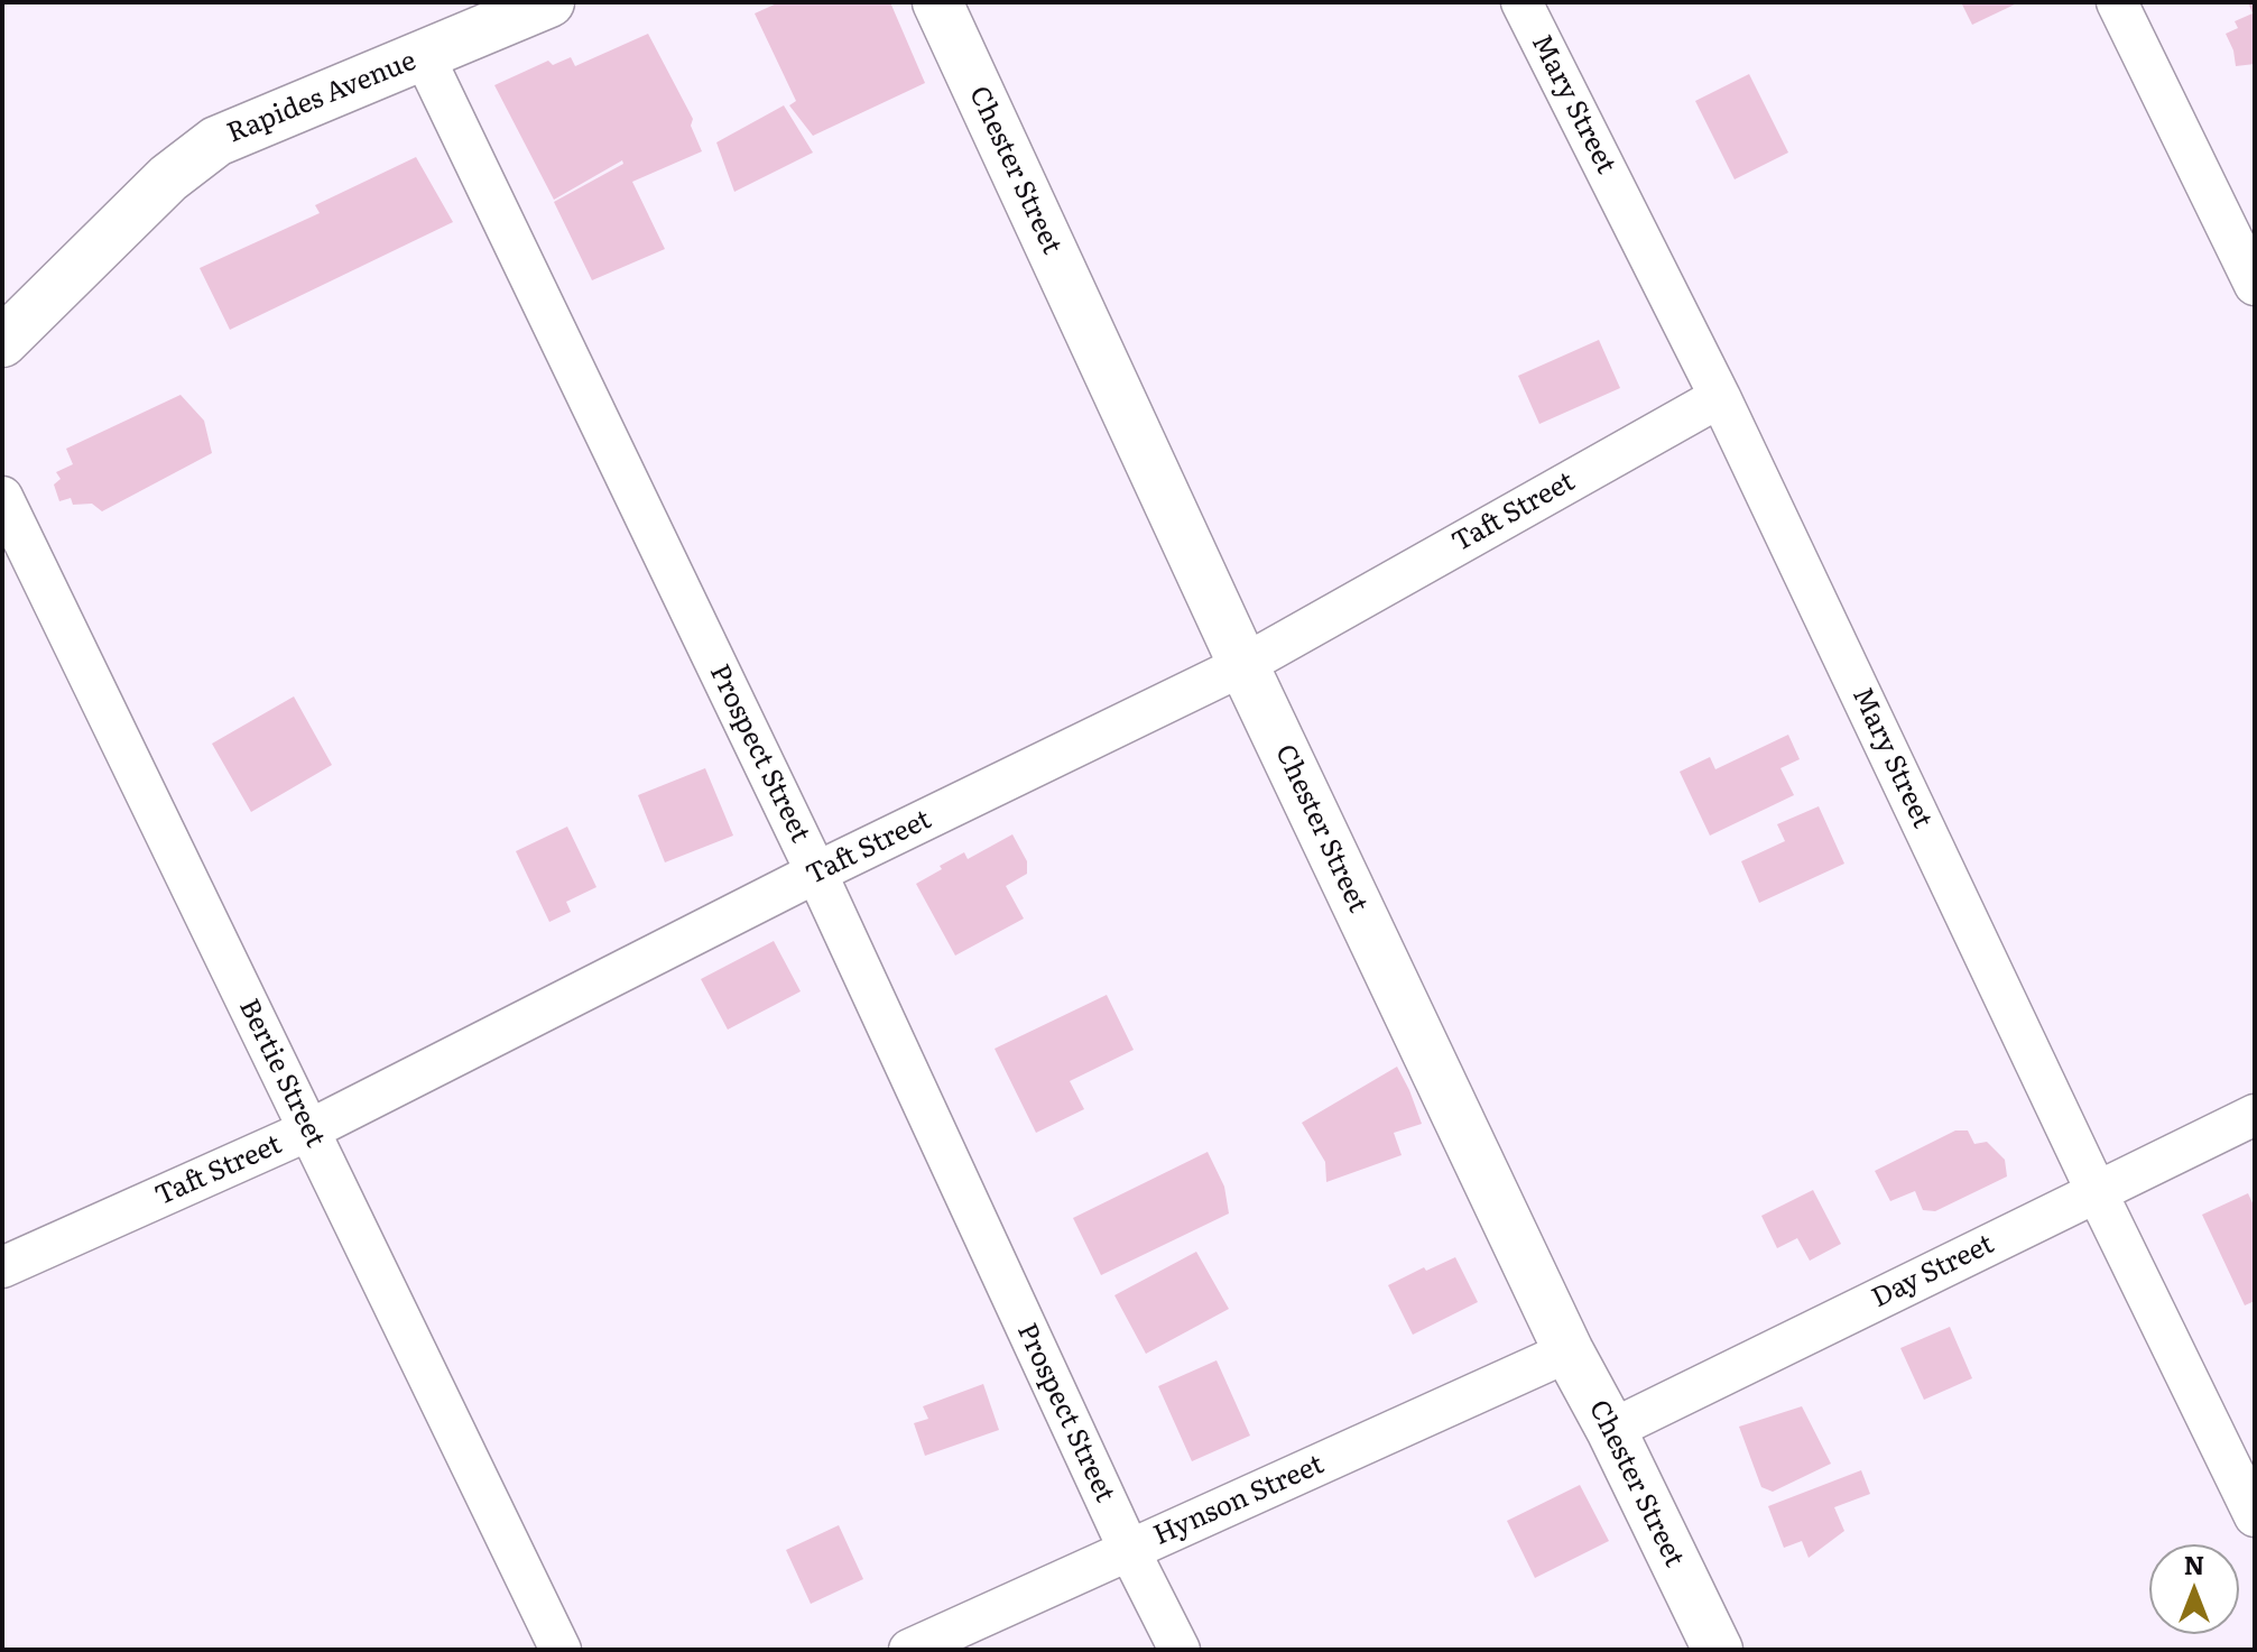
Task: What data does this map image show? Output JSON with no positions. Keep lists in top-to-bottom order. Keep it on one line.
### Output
{"streets":{"street":["Rapides Avenue","Mary Street","Chester Street","Taft Street","Prospect Street","Bertie Street","Day Street","Hynson Street"]},"crossings":[["Rapides Avenue","Prospect Street"],["Mary Street","Taft Street"],["Mary Street","Day Street"],["Chester Street","Taft Street"],["Chester Street","Day Street"],["Chester Street","Hynson Street"],["Taft Street","Prospect Street"],["Taft Street","Bertie Street"],["Prospect Street","Hynson Street"]],"north":"top"}
